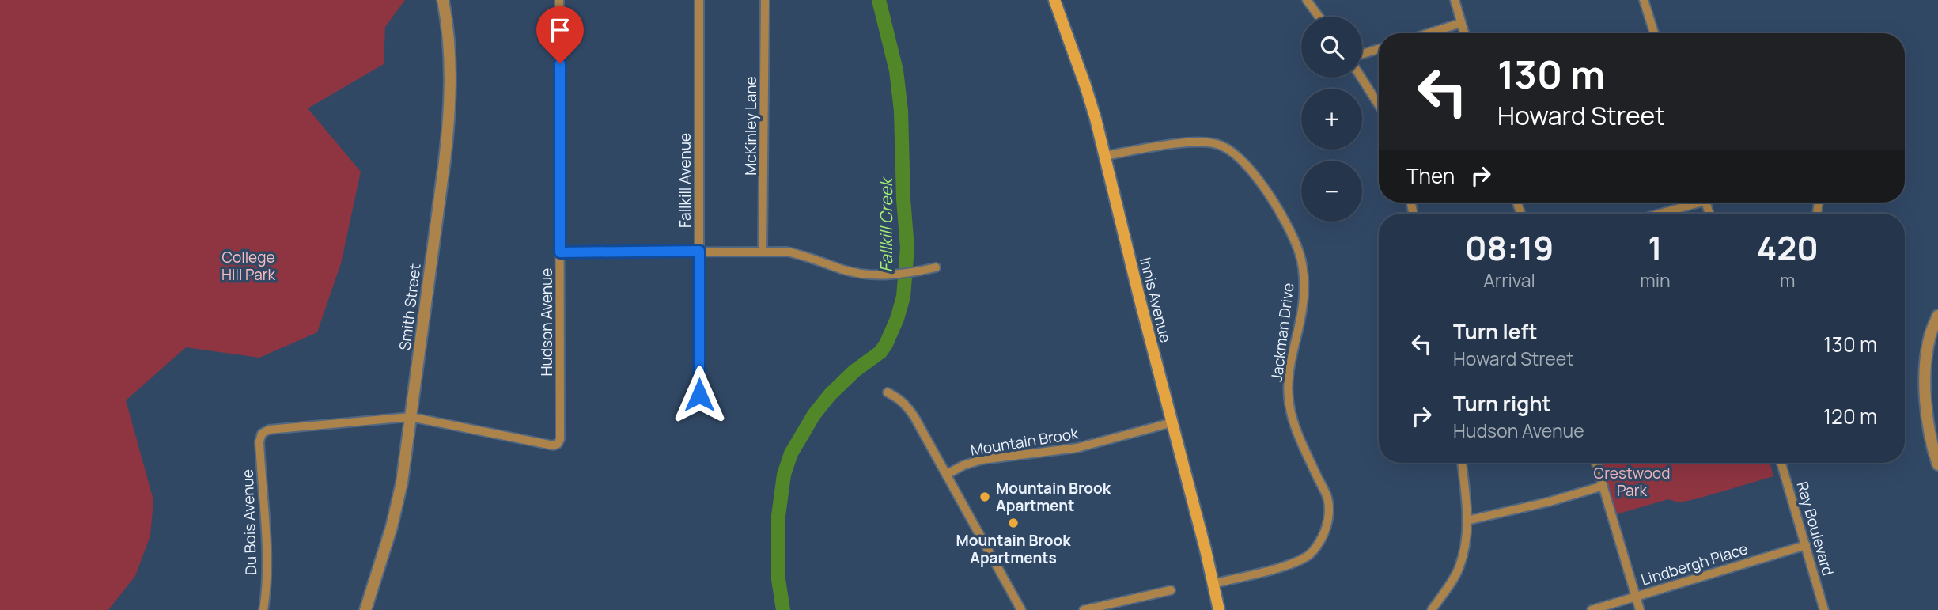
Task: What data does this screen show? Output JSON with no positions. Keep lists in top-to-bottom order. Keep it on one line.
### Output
{"streets":{"main road":["Innis Avenue"],"street":["McKinley Lane","Fallkill Avenue","Smith Street","Hudson Avenue","Jackman Drive","Mountain Brook","Du Bois Avenue","Ray Boulevard","Lindbergh Place"]},"crossings":[["Innis Avenue","Jackman Drive"],["Innis Avenue","Mountain Brook"],["Smith Street","Hudson Avenue"],["Smith Street","Du Bois Avenue"],["Hudson Avenue","Du Bois Avenue"],["Ray Boulevard","Lindbergh Place"]],"water":["Fallkill Creek"],"parks":["College Hill Park","Crestwood Park"],"places":["Mountain Brook Apartment","Mountain Brook Apartments"],"page":{"map_buttons":["+","−"],"turn":["130 m","Howard Street"],"then":"Then","eta":["08:19","Arrival","1","min","420","m"],"list":[{"name":"Turn left","note":"Howard Street","value":"130 m"},{"name":"Turn right","note":"Hudson Avenue","value":"120 m"}]}}
